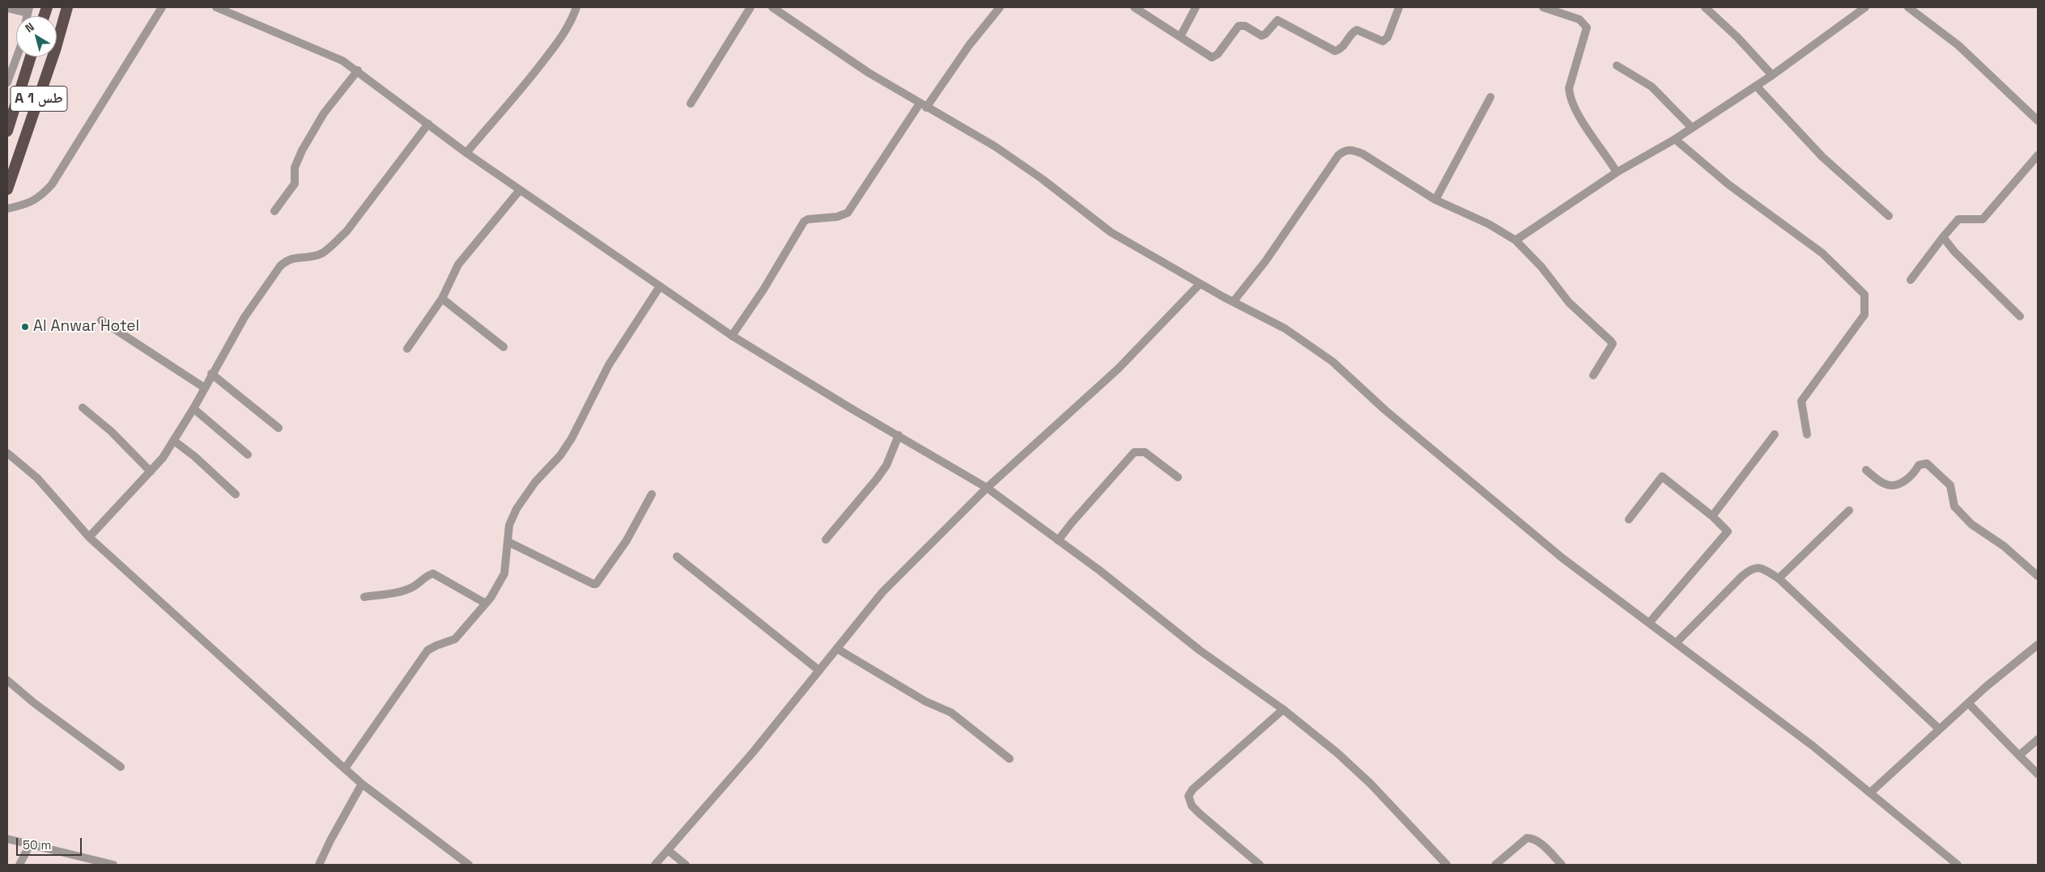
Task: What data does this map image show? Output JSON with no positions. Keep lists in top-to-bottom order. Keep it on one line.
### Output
{"streets":{"highway":["A 1 طس"]},"places":["Al Anwar Hotel"],"scale_bar":"50 m","north":"top left"}
